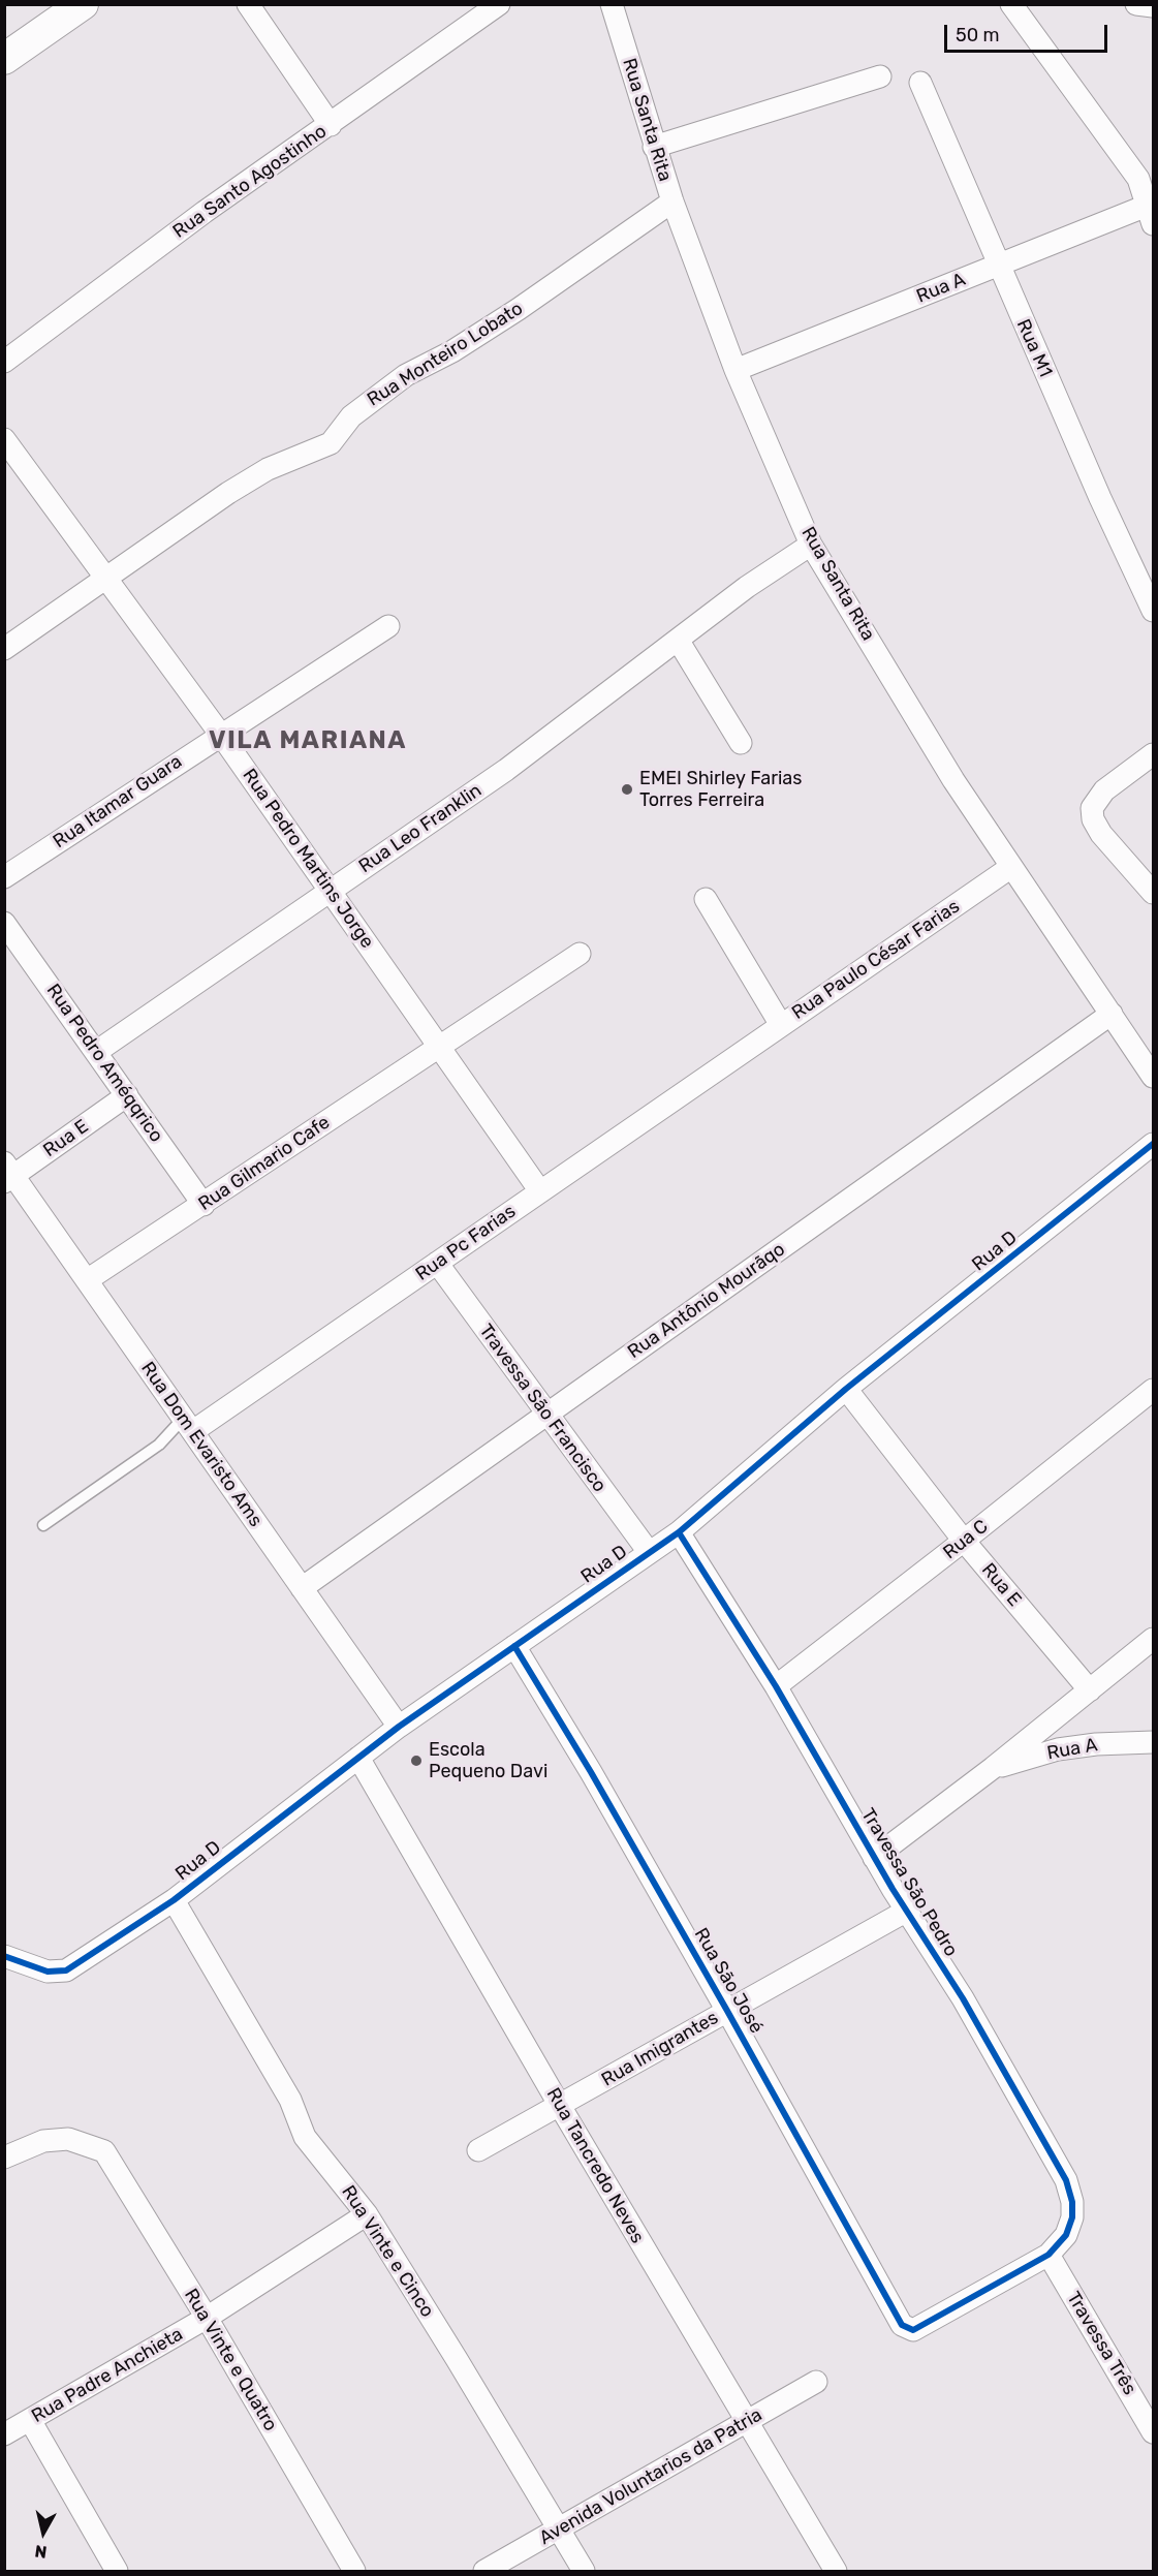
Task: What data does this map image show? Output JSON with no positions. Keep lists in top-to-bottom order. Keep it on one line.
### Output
{"streets":{"street":["Rua Santa Rita","Rua Santo Agostinho","Rua A","Rua M1","Rua Monteiro Lobato","Rua Itamar Guara","Rua Leo Franklin","Rua Pedro Martins Jorge","Rua Paulo César Farias","Rua Pedro Améqqrico","Rua E","Rua Gilmario Cafe","Rua Pc Farias","Rua D","Rua Antônio Mourãqo","Travessa São Francisco","Rua Dom Evaristo Ams","Rua C","Travessa São Pedro","Rua São José","Rua Imigrantes","Rua Tancredo Neves","Rua Vinte e Cinco","Travessa Três","Rua Vinte e Quatro","Rua Padre Anchieta","Avenida Voluntarios da Patria"]},"crossings":[["Rua Santa Rita","Rua A"],["Rua Santa Rita","Rua Monteiro Lobato"],["Rua Santa Rita","Rua Leo Franklin"],["Rua Santa Rita","Rua Paulo César Farias"],["Rua Santa Rita","Rua Antônio Mourãqo"],["Rua A","Rua M1"],["Rua A","Rua E"],["Rua A","Travessa São Pedro"],["Rua Monteiro Lobato","Rua Pedro Martins Jorge"],["Rua Itamar Guara","Rua Pedro Martins Jorge"],["Rua Leo Franklin","Rua Pedro Martins Jorge"],["Rua Leo Franklin","Rua Pedro Améqqrico"],["Rua Pedro Martins Jorge","Rua Gilmario Cafe"],["Rua Pedro Martins Jorge","Rua Pc Farias"],["Rua Paulo César Farias","Rua Pc Farias"],["Rua Pedro Améqqrico","Rua E"],["Rua Pedro Améqqrico","Rua Gilmario Cafe"],["Rua E","Rua D"],["Rua E","Rua Dom Evaristo Ams"],["Rua E","Rua C"],["Rua Gilmario Cafe","Rua Dom Evaristo Ams"],["Rua Pc Farias","Travessa São Francisco"],["Rua Pc Farias","Rua Dom Evaristo Ams"],["Rua D","Travessa São Francisco"],["Rua D","Rua Dom Evaristo Ams"],["Rua D","Travessa São Pedro"],["Rua D","Rua São José"],["Rua D","Rua Tancredo Neves"],["Rua D","Rua Vinte e Cinco"],["Rua Antônio Mourãqo","Travessa São Francisco"],["Rua Antônio Mourãqo","Rua Dom Evaristo Ams"],["Rua C","Travessa São Pedro"],["Travessa São Pedro","Rua São José"],["Travessa São Pedro","Rua Imigrantes"],["Travessa São Pedro","Travessa Três"],["Rua São José","Rua Imigrantes"],["Rua São José","Travessa Três"],["Rua Imigrantes","Rua Tancredo Neves"],["Rua Tancredo Neves","Avenida Voluntarios da Patria"],["Rua Vinte e Cinco","Rua Padre Anchieta"],["Rua Vinte e Cinco","Avenida Voluntarios da Patria"],["Rua Vinte e Quatro","Rua Padre Anchieta"]],"districts":["VILA MARIANA"],"places":["EMEI Shirley Farias Torres Ferreira","Escola Pequeno Davi"],"scale_bar":"50 m","north":"bottom"}
